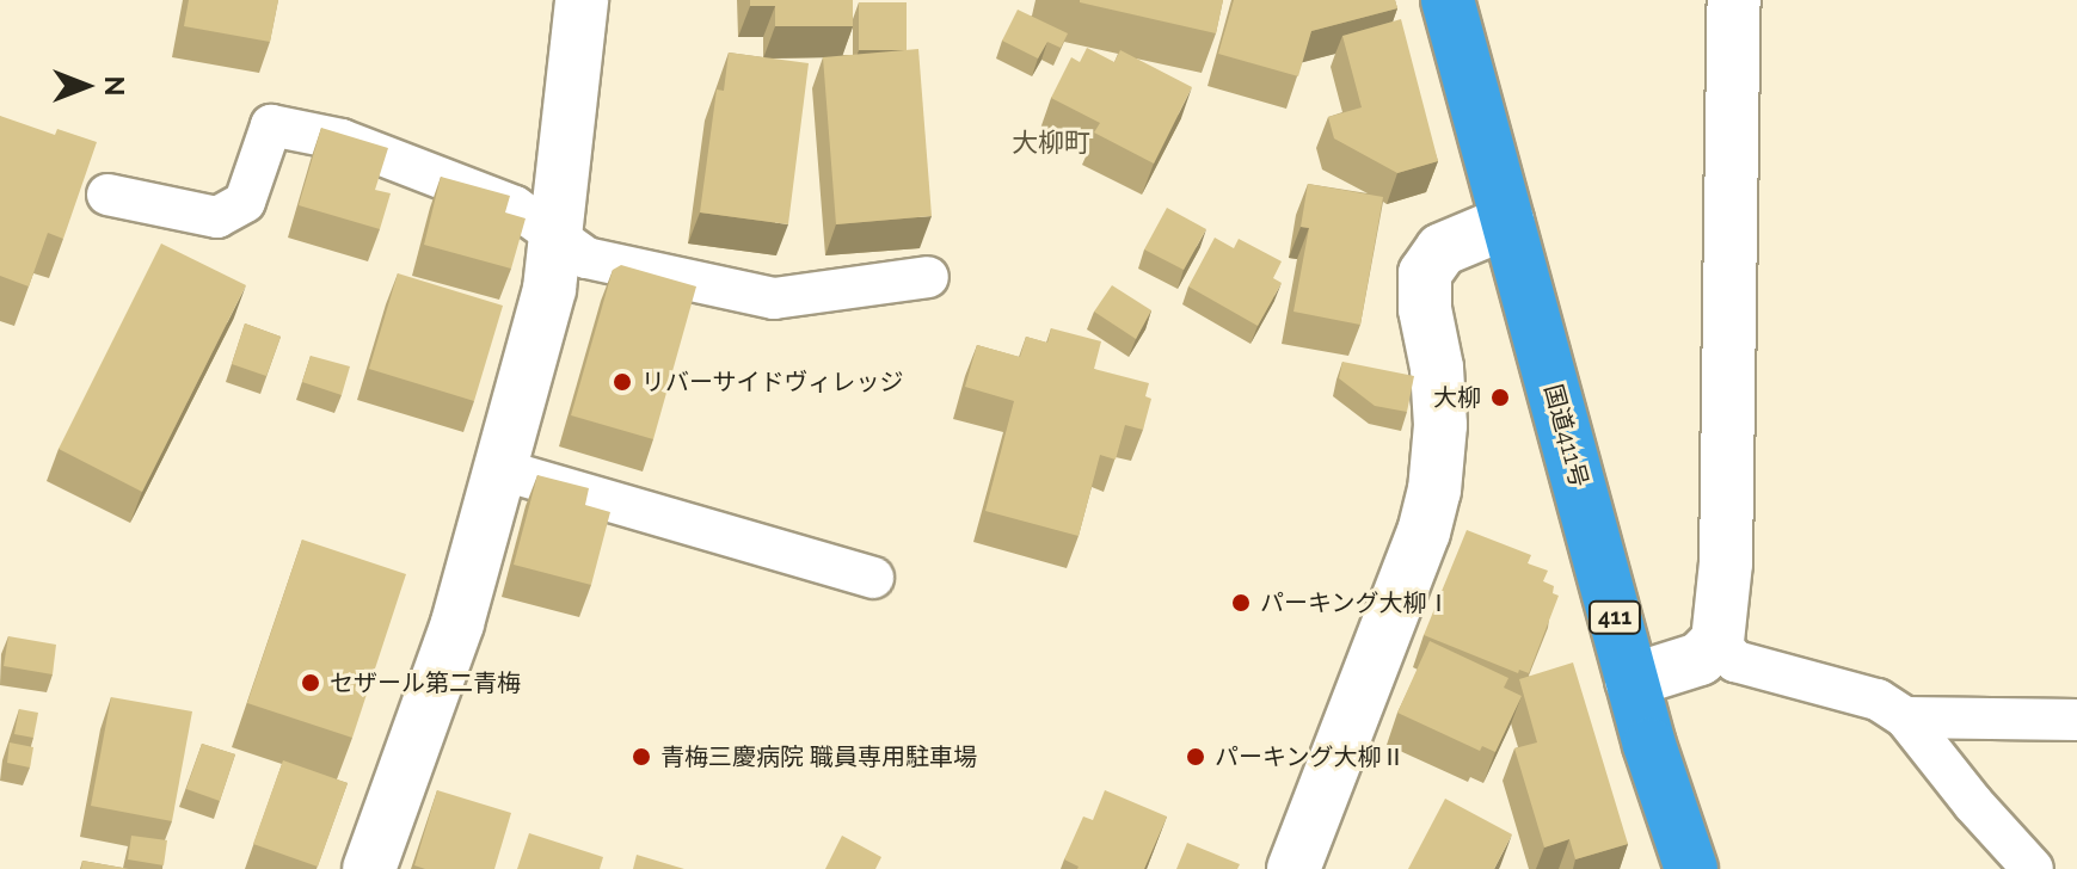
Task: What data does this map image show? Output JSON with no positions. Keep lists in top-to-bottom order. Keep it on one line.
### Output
{"streets":{"highway":["国道411号","411"]},"districts":["大柳町"],"places":["リバーサイドヴィレッジ","大柳","パーキング大柳Ⅰ","セザール第二青梅","青梅三慶病院 職員専用駐車場","パーキング大柳Ⅱ"],"north":"right"}
